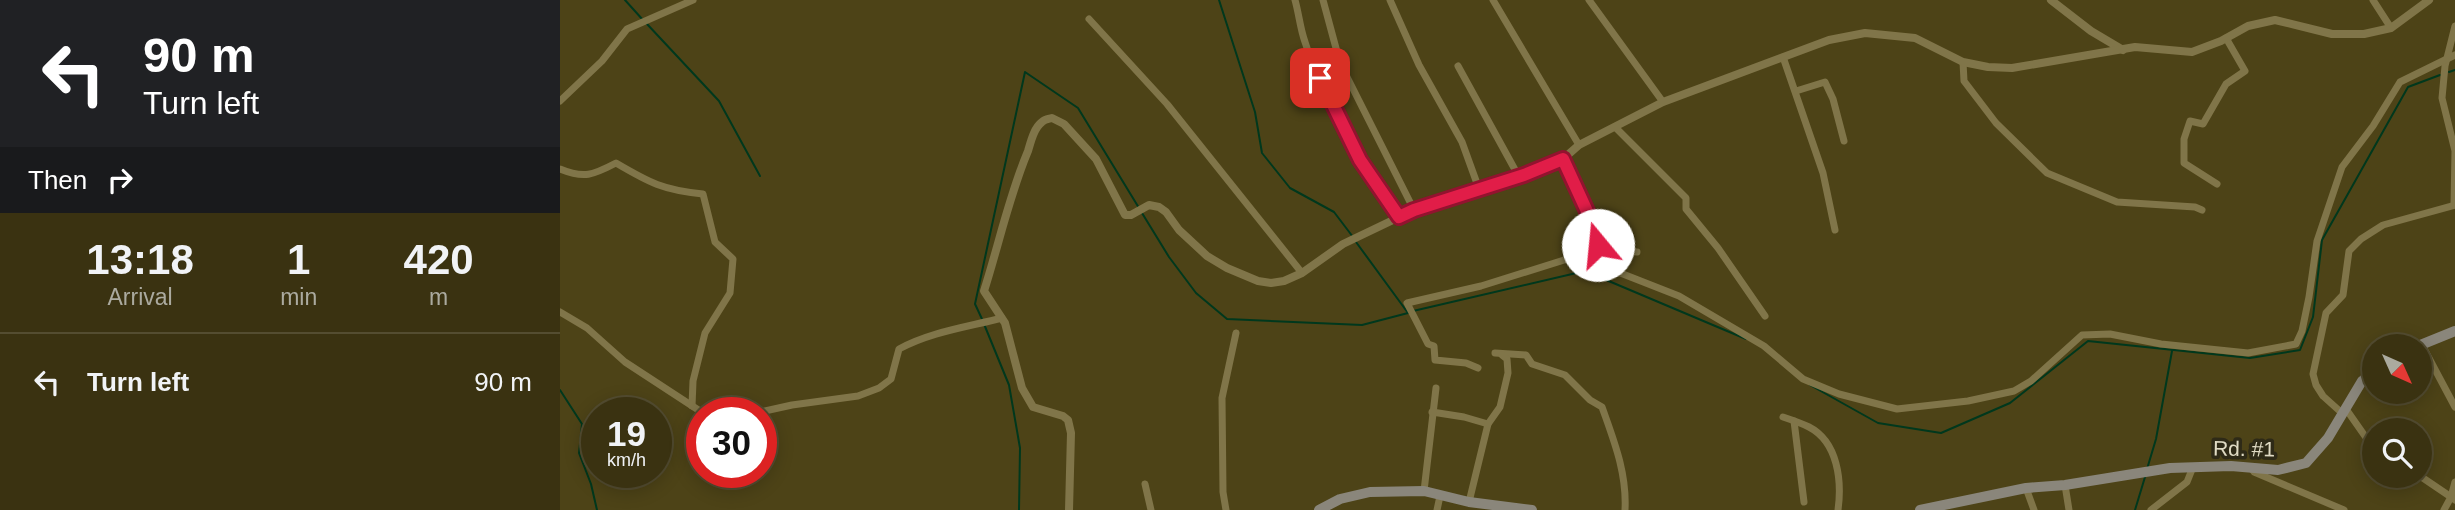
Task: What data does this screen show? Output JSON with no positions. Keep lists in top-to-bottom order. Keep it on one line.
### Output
{"streets":{"main road":["Rd. #1"]},"north":"bottom right","page":{"turn":["90 m","Turn left"],"then":"Then","eta":["13:18","Arrival","1","min","420","m"],"list":[{"name":"Turn left","value":"90 m"}],"speed":"19 km/h","limit":"30"}}
